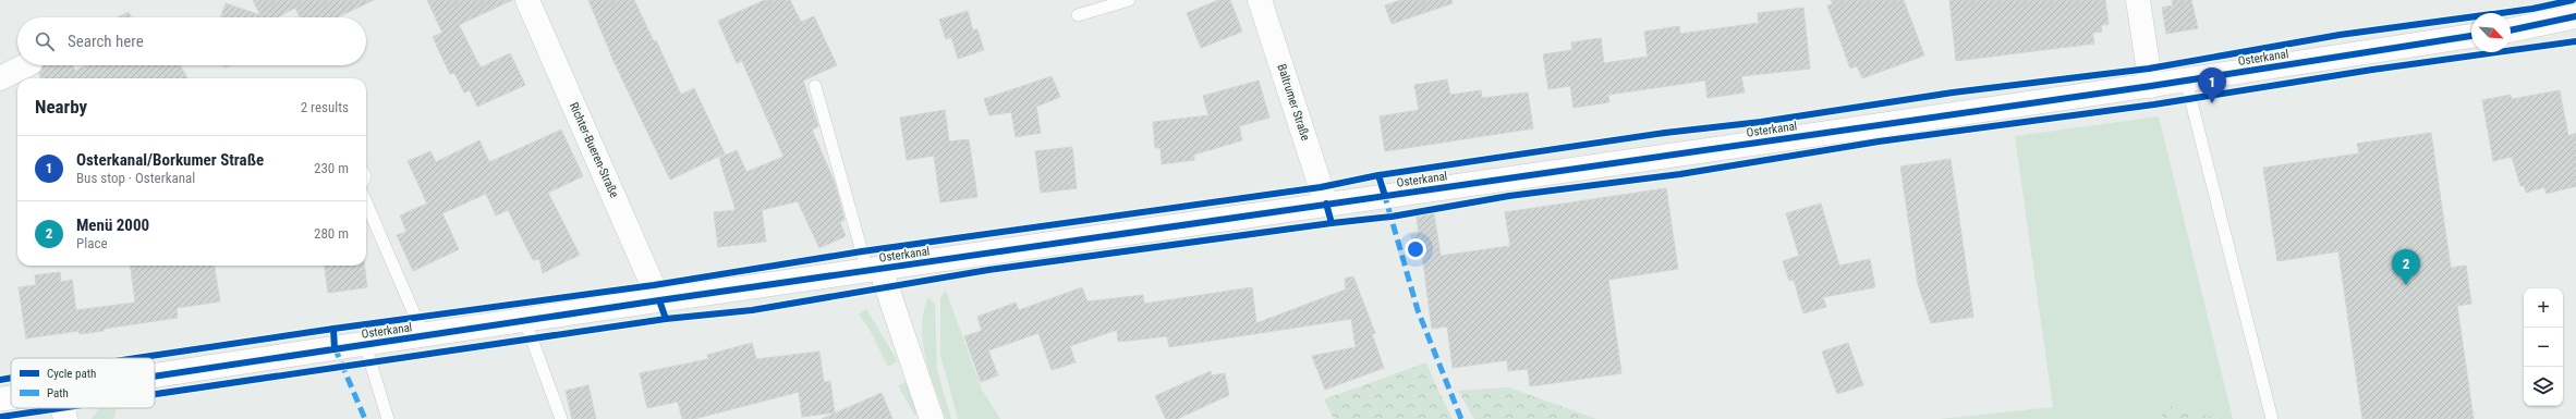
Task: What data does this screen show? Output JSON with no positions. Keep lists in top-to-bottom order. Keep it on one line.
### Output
{"streets":{"main road":["Osterkanal","Baltrumer Straße","Richter-Bueren-Straße"]},"crossings":[["Osterkanal","Baltrumer Straße"],["Osterkanal","Richter-Bueren-Straße"]],"legend":["Cycle path","Path"],"north":"bottom right","page":{"search":"Search here","pins":["1","2"],"heading":["Nearby","2 results"],"list":[{"mark":"1","name":"Osterkanal/Borkumer Straße","note":"Bus stop · Osterkanal","value":"230 m"},{"mark":"2","name":"Menü 2000","note":"Place","value":"280 m"}],"map_buttons":["+","−"]}}
